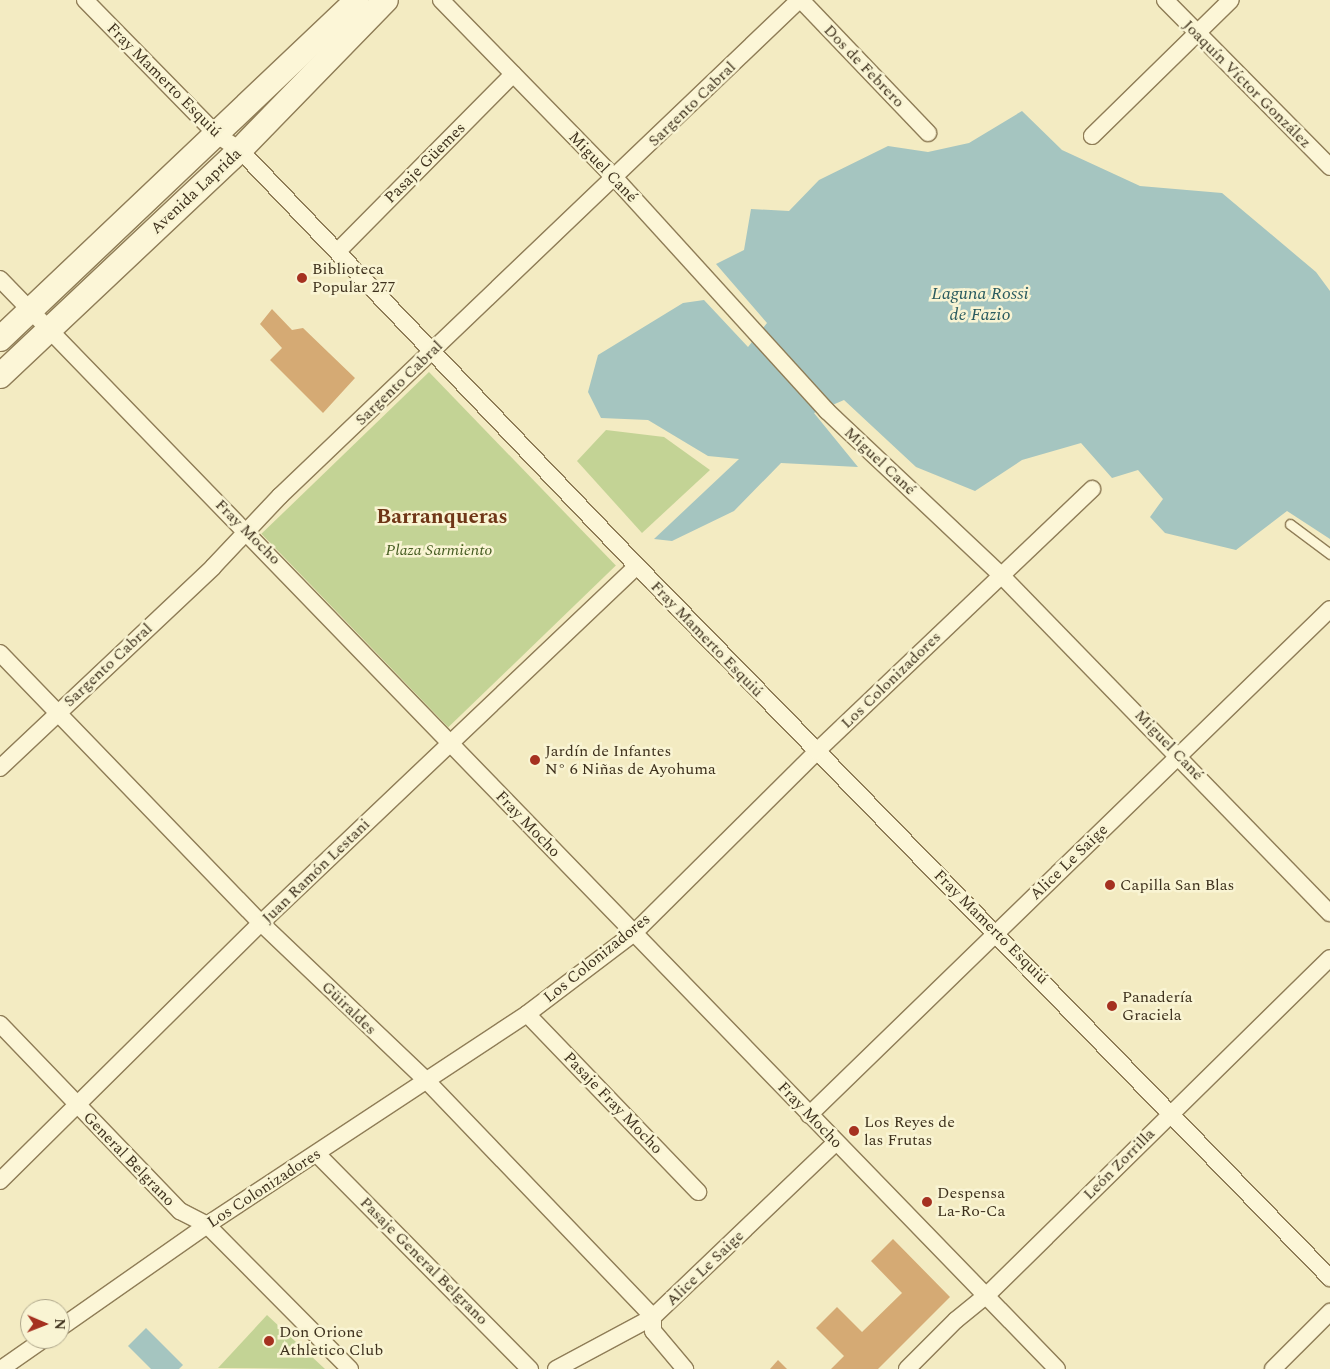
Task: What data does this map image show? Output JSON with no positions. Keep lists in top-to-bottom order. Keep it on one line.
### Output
{"streets":{"main road":["Avenida Laprida"],"street":["Dos de Febrero","Fray Mamerto Esquiú","Joaquín Víctor González","Sargento Cabral","Pasaje Güemes","Miguel Cané","Fray Mocho","Los Colonizadores","Alice Le Saige","Juan Ramón Lestani","Güiraldes","Pasaje Fray Mocho","General Belgrano","León Zorrilla","Pasaje General Belgrano"]},"crossings":[["Dos de Febrero","Sargento Cabral"],["Fray Mamerto Esquiú","Sargento Cabral"],["Fray Mamerto Esquiú","Pasaje Güemes"],["Fray Mamerto Esquiú","Avenida Laprida"],["Fray Mamerto Esquiú","Los Colonizadores"],["Fray Mamerto Esquiú","Alice Le Saige"],["Fray Mamerto Esquiú","Juan Ramón Lestani"],["Fray Mamerto Esquiú","León Zorrilla"],["Sargento Cabral","Miguel Cané"],["Sargento Cabral","Fray Mocho"],["Sargento Cabral","Güiraldes"],["Pasaje Güemes","Miguel Cané"],["Miguel Cané","Los Colonizadores"],["Miguel Cané","Alice Le Saige"],["Avenida Laprida","Fray Mocho"],["Fray Mocho","Los Colonizadores"],["Fray Mocho","Alice Le Saige"],["Fray Mocho","Juan Ramón Lestani"],["Fray Mocho","León Zorrilla"],["Los Colonizadores","Güiraldes"],["Los Colonizadores","Pasaje Fray Mocho"],["Los Colonizadores","General Belgrano"],["Los Colonizadores","Pasaje General Belgrano"],["Alice Le Saige","Güiraldes"],["Juan Ramón Lestani","Güiraldes"],["Juan Ramón Lestani","General Belgrano"]],"districts":["Barranqueras"],"water":["Laguna Rossi de Fazio"],"parks":["Plaza Sarmiento"],"places":["Biblioteca Popular 277","Jardín de Infantes N° 6 Niñas de Ayohuma","Capilla San Blas","Panadería Graciela","Los Reyes de las Frutas","Despensa La-Ro-Ca","Don Orione Athletico Club"],"north":"right"}
